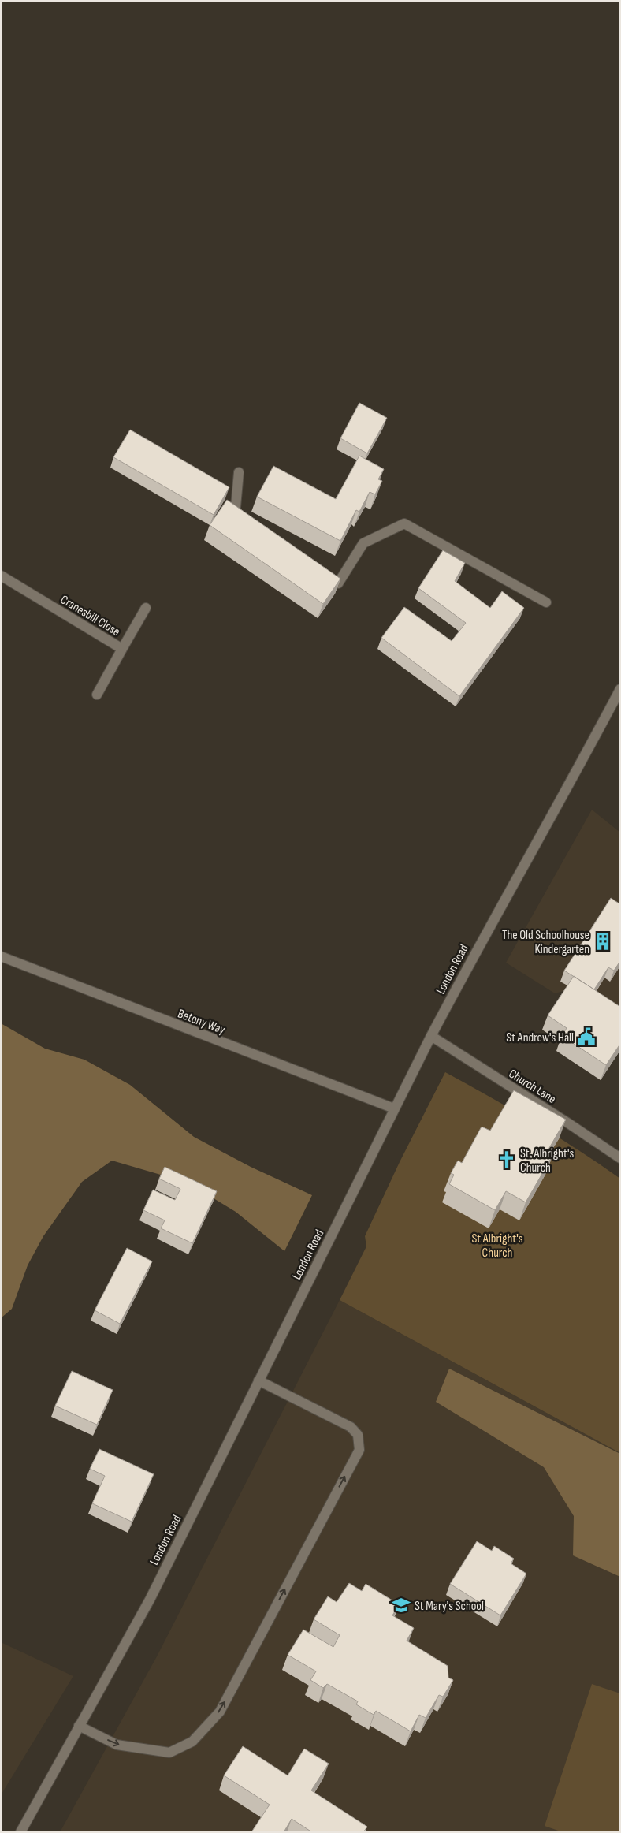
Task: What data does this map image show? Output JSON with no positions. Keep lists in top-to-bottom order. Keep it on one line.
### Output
{"streets":{"main road":["Cranesbill Close","London Road","Betony Way","Church Lane"]},"crossings":[["London Road","Betony Way"],["London Road","Church Lane"]],"parks":["St Albright's Church"],"places":{"building":["The Old Schoolhouse Kindergarten"],"public building":["St Andrew's Hall"],"church":["St. Albright's Church"],"school or university":["St Mary's School"]}}
